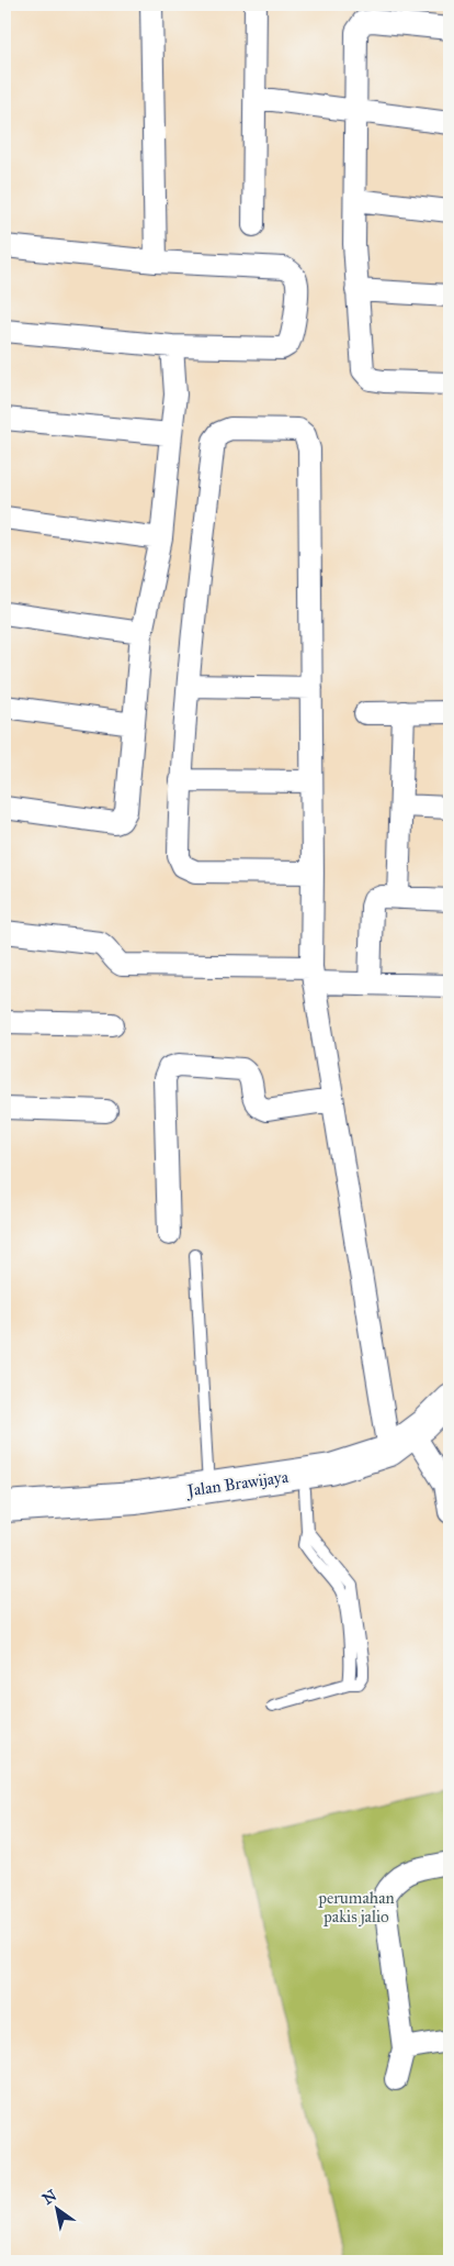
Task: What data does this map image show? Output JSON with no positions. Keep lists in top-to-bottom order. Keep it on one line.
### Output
{"streets":{"highway":["Jalan Brawijaya"]},"parks":["perumahan pakis jalio"],"north":"top left"}
